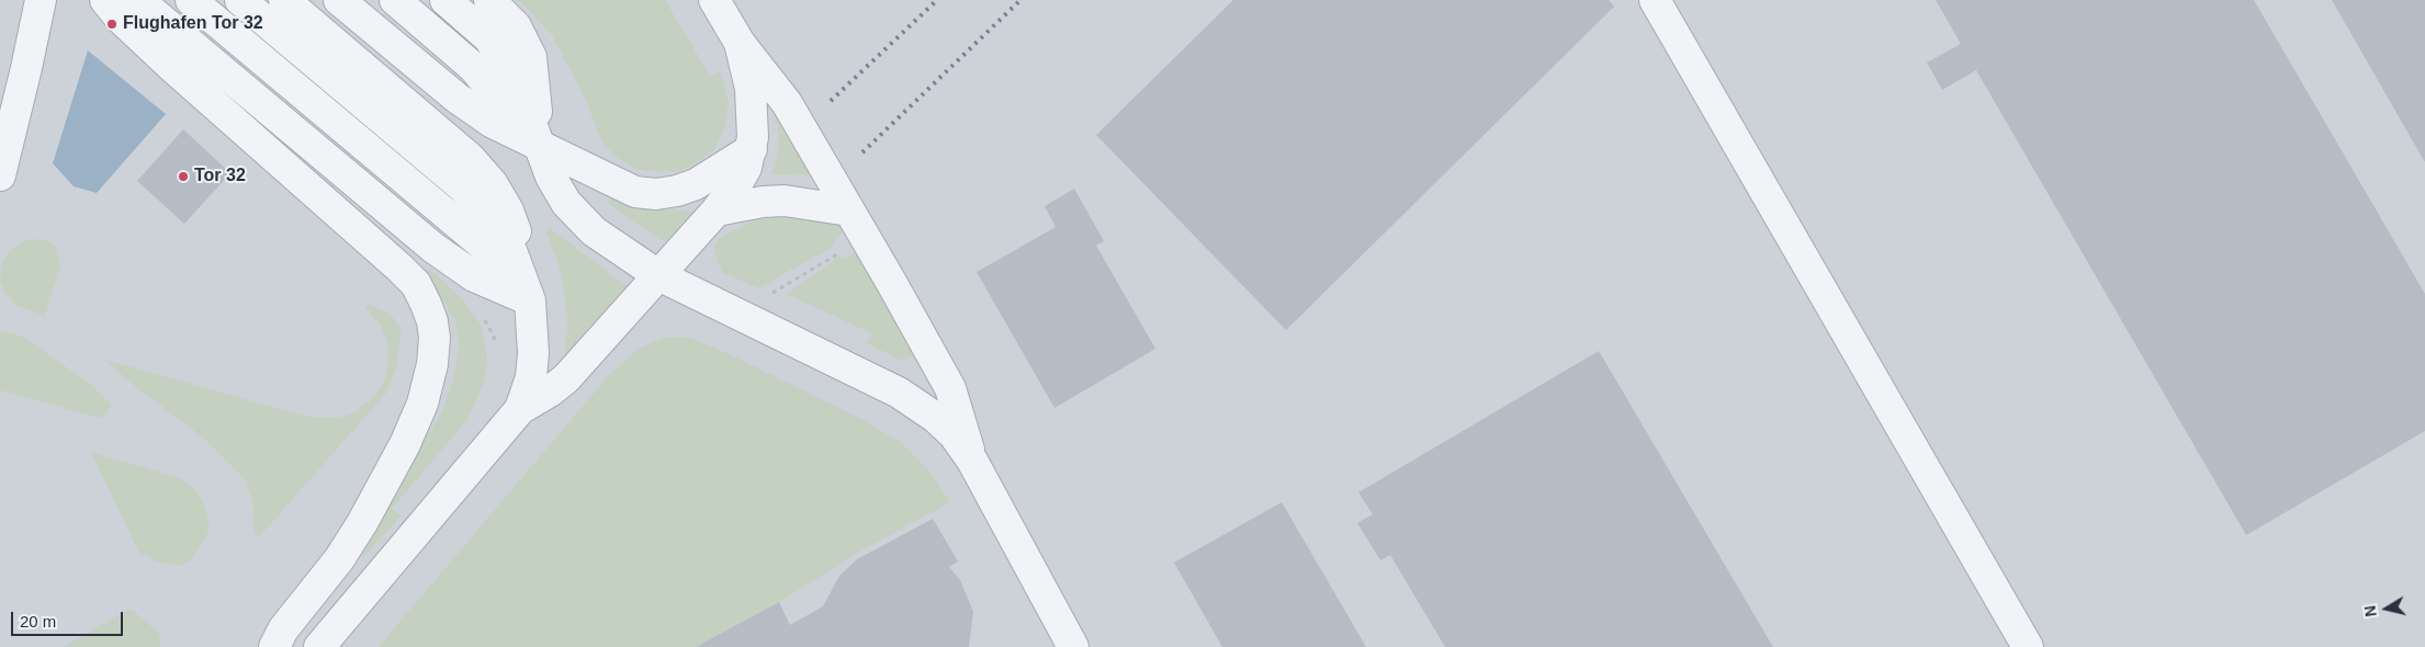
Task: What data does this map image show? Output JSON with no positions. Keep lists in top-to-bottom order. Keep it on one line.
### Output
{"places":["Flughafen Tor 32","Tor 32"],"scale_bar":"20 m","north":"left"}
